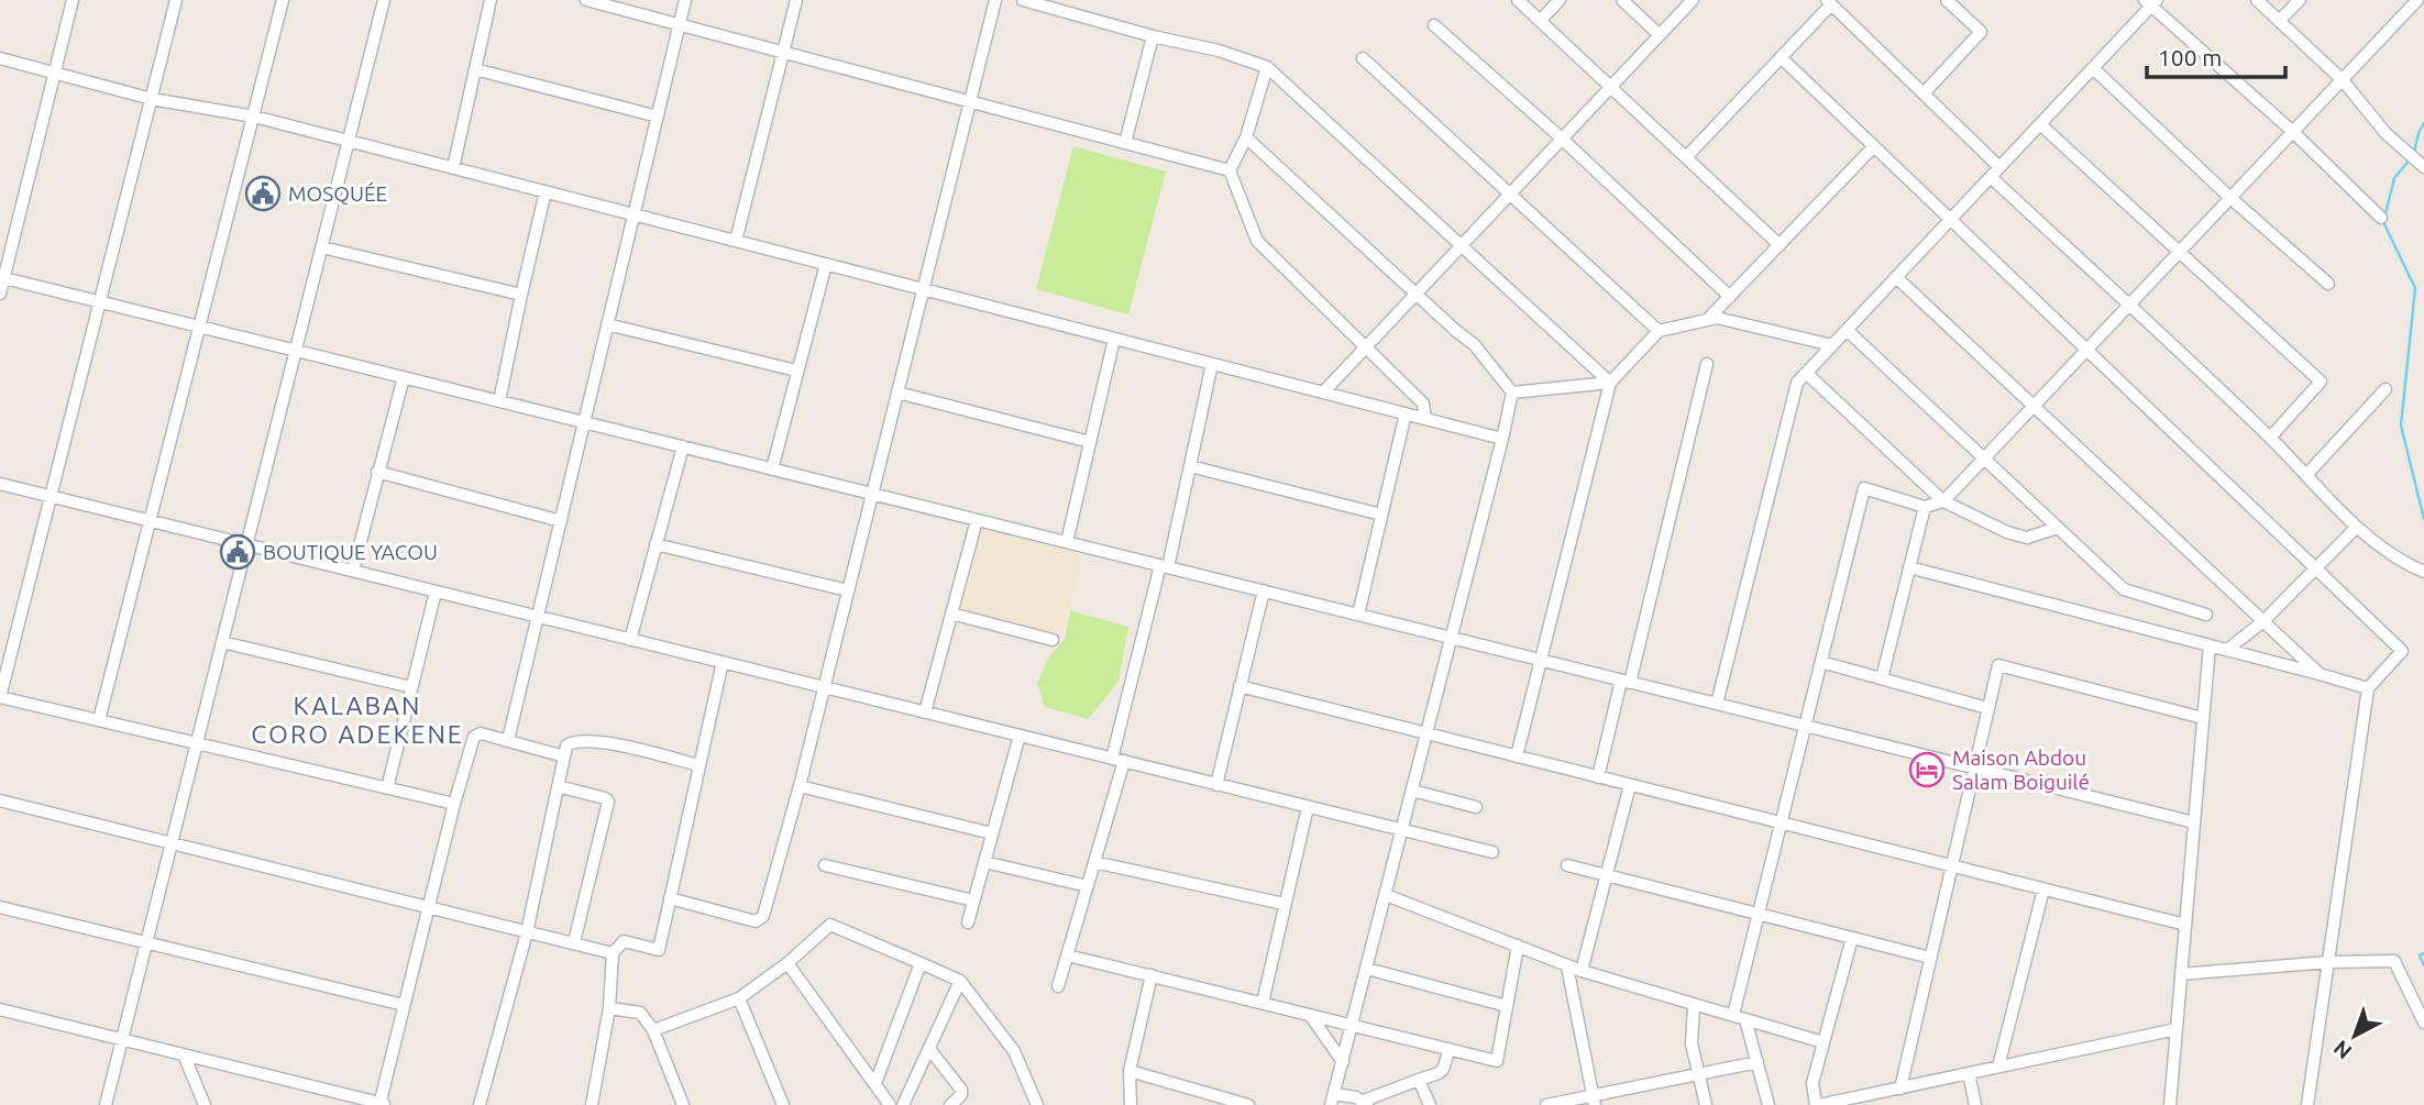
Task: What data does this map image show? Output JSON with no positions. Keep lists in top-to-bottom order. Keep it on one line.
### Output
{"districts":["KALABAN CORO ADEKENE"],"places":{"public building":["MOSQUÉE","BOUTIQUE YACOU"],"hotel":["Maison Abdou Salam Boiguilé"]},"scale_bar":"100 m","north":"bottom left"}
